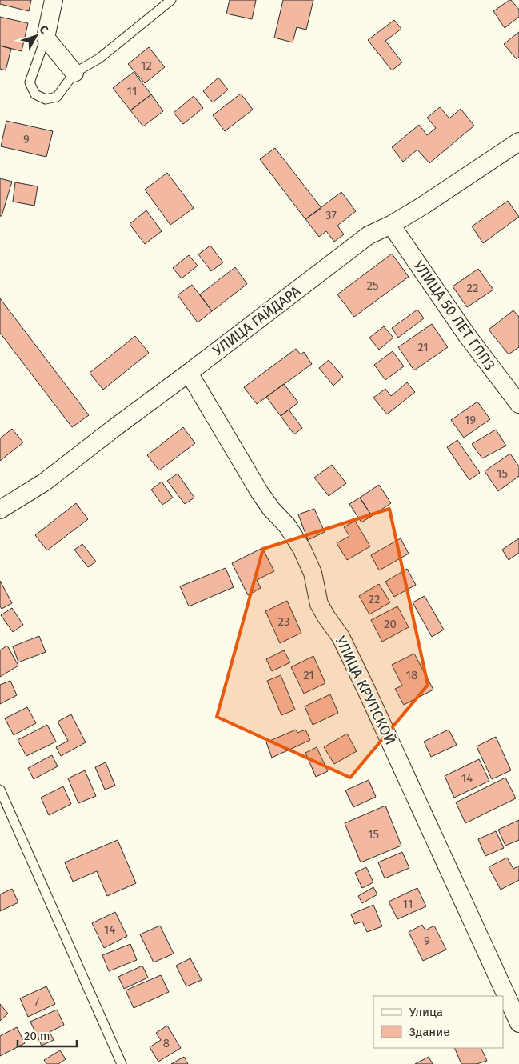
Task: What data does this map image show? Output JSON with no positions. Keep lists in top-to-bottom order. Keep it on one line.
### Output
{"streets":{"street":["УЛИЦА 50 ЛЕТ ГППЗ","УЛИЦА ГАЙДАРА","УЛИЦА КРУПСКОЙ"]},"crossings":[["УЛИЦА 50 ЛЕТ ГППЗ","УЛИЦА ГАЙДАРА"],["УЛИЦА ГАЙДАРА","УЛИЦА КРУПСКОЙ"]],"house_numbers":["12","11","9","37","25","22","21","19","15","22","23","20","21","18","14","15","11","14","9","7","8"],"legend":["Улица","Здание"],"scale_bar":"20 m","north":"top right"}
